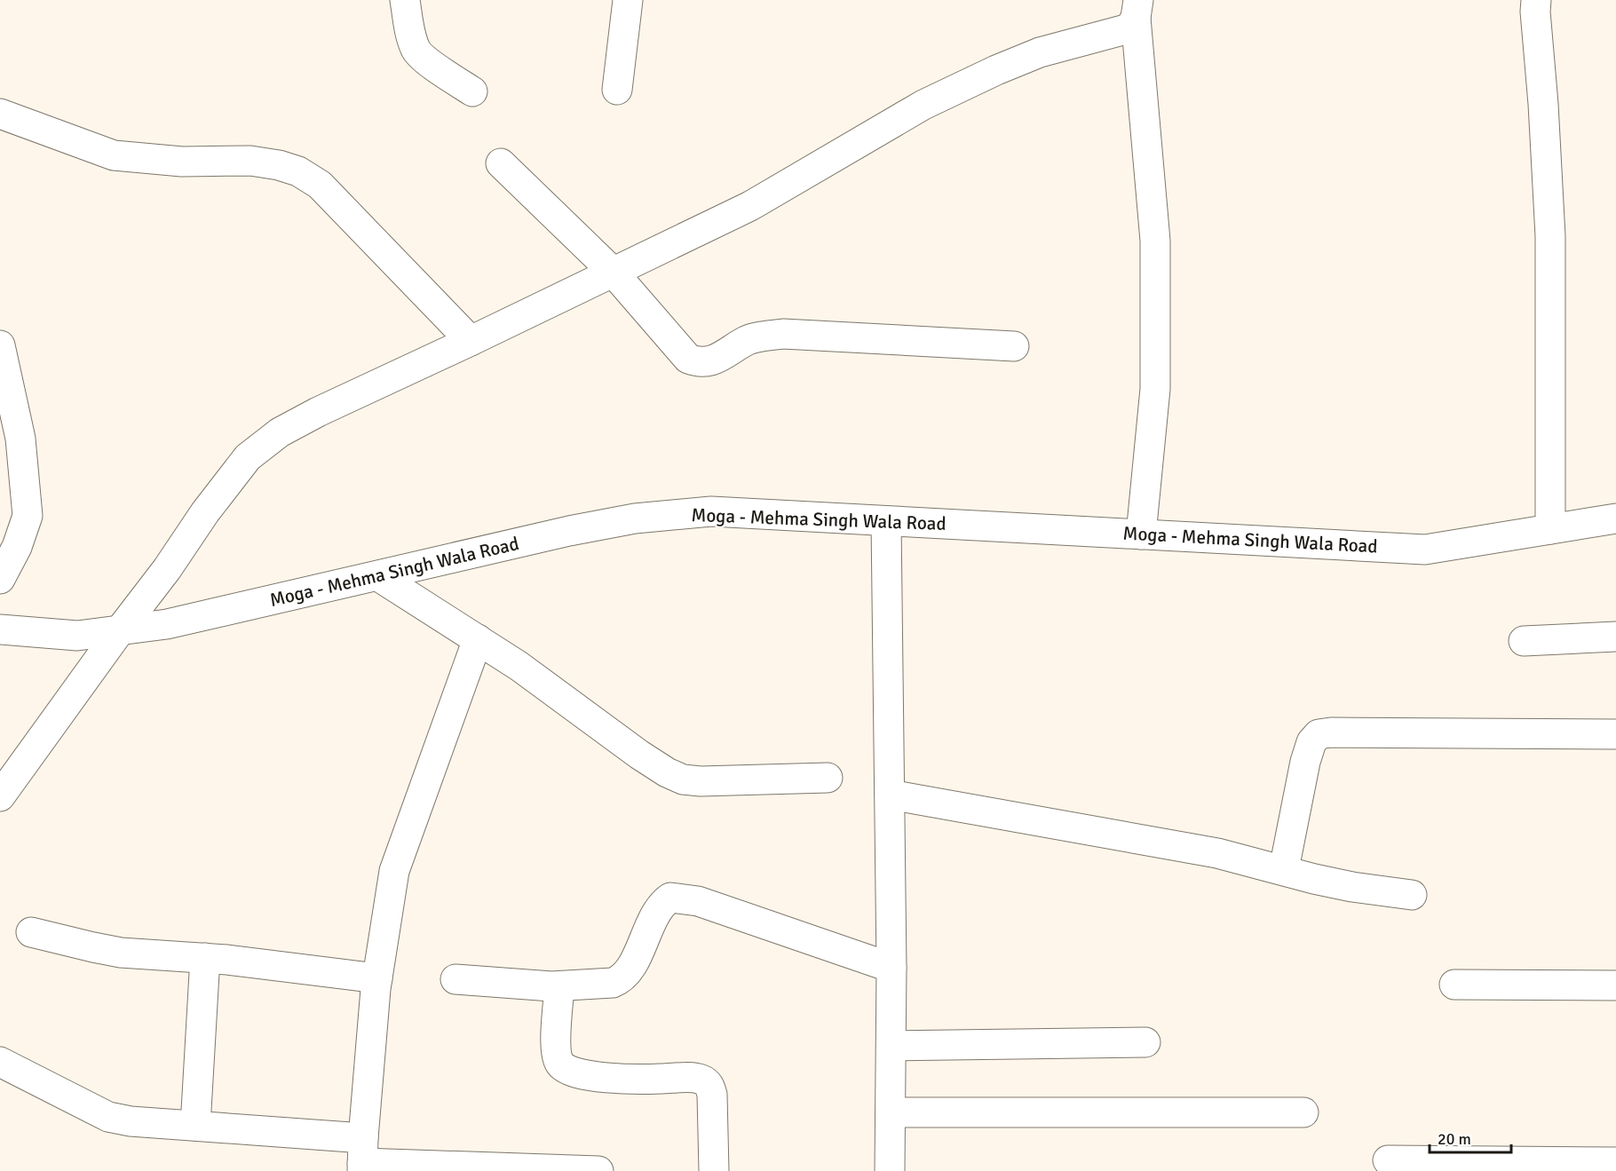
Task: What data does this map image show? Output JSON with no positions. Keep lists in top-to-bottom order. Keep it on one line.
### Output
{"streets":{"street":["Moga - Mehma Singh Wala Road"]},"scale_bar":"20 m"}
